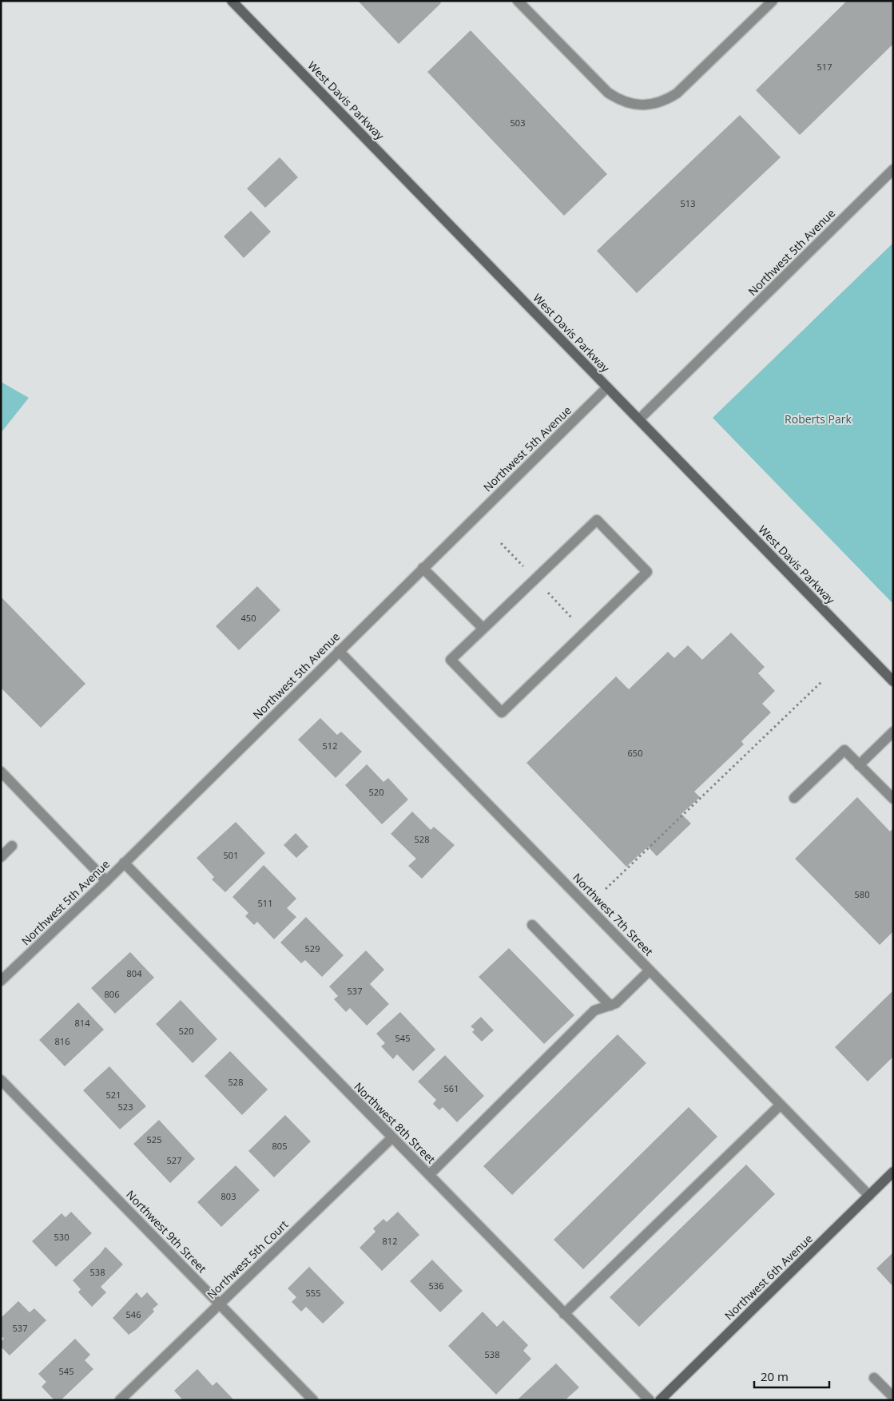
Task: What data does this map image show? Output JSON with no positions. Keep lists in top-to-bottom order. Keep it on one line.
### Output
{"streets":{"street":["West Davis Parkway","Northwest 5th Avenue","Northwest 7th Street","Northwest 8th Street","Northwest 9th Street","Northwest 5th Court","Northwest 6th Avenue"]},"crossings":[["West Davis Parkway","Northwest 5th Avenue"],["Northwest 5th Avenue","Northwest 7th Street"],["Northwest 5th Avenue","Northwest 8th Street"],["Northwest 7th Street","Northwest 6th Avenue"],["Northwest 8th Street","Northwest 5th Court"],["Northwest 9th Street","Northwest 5th Court"]],"parks":["Roberts Park"],"house_numbers":["517","503","513","450","512","650","520","528","501","580","511","529","804","537","806","814","520","545","816","528","561","521","523","525","805","527","803","530","812","538","536","555","546","537","538","545"],"scale_bar":"20 m"}
